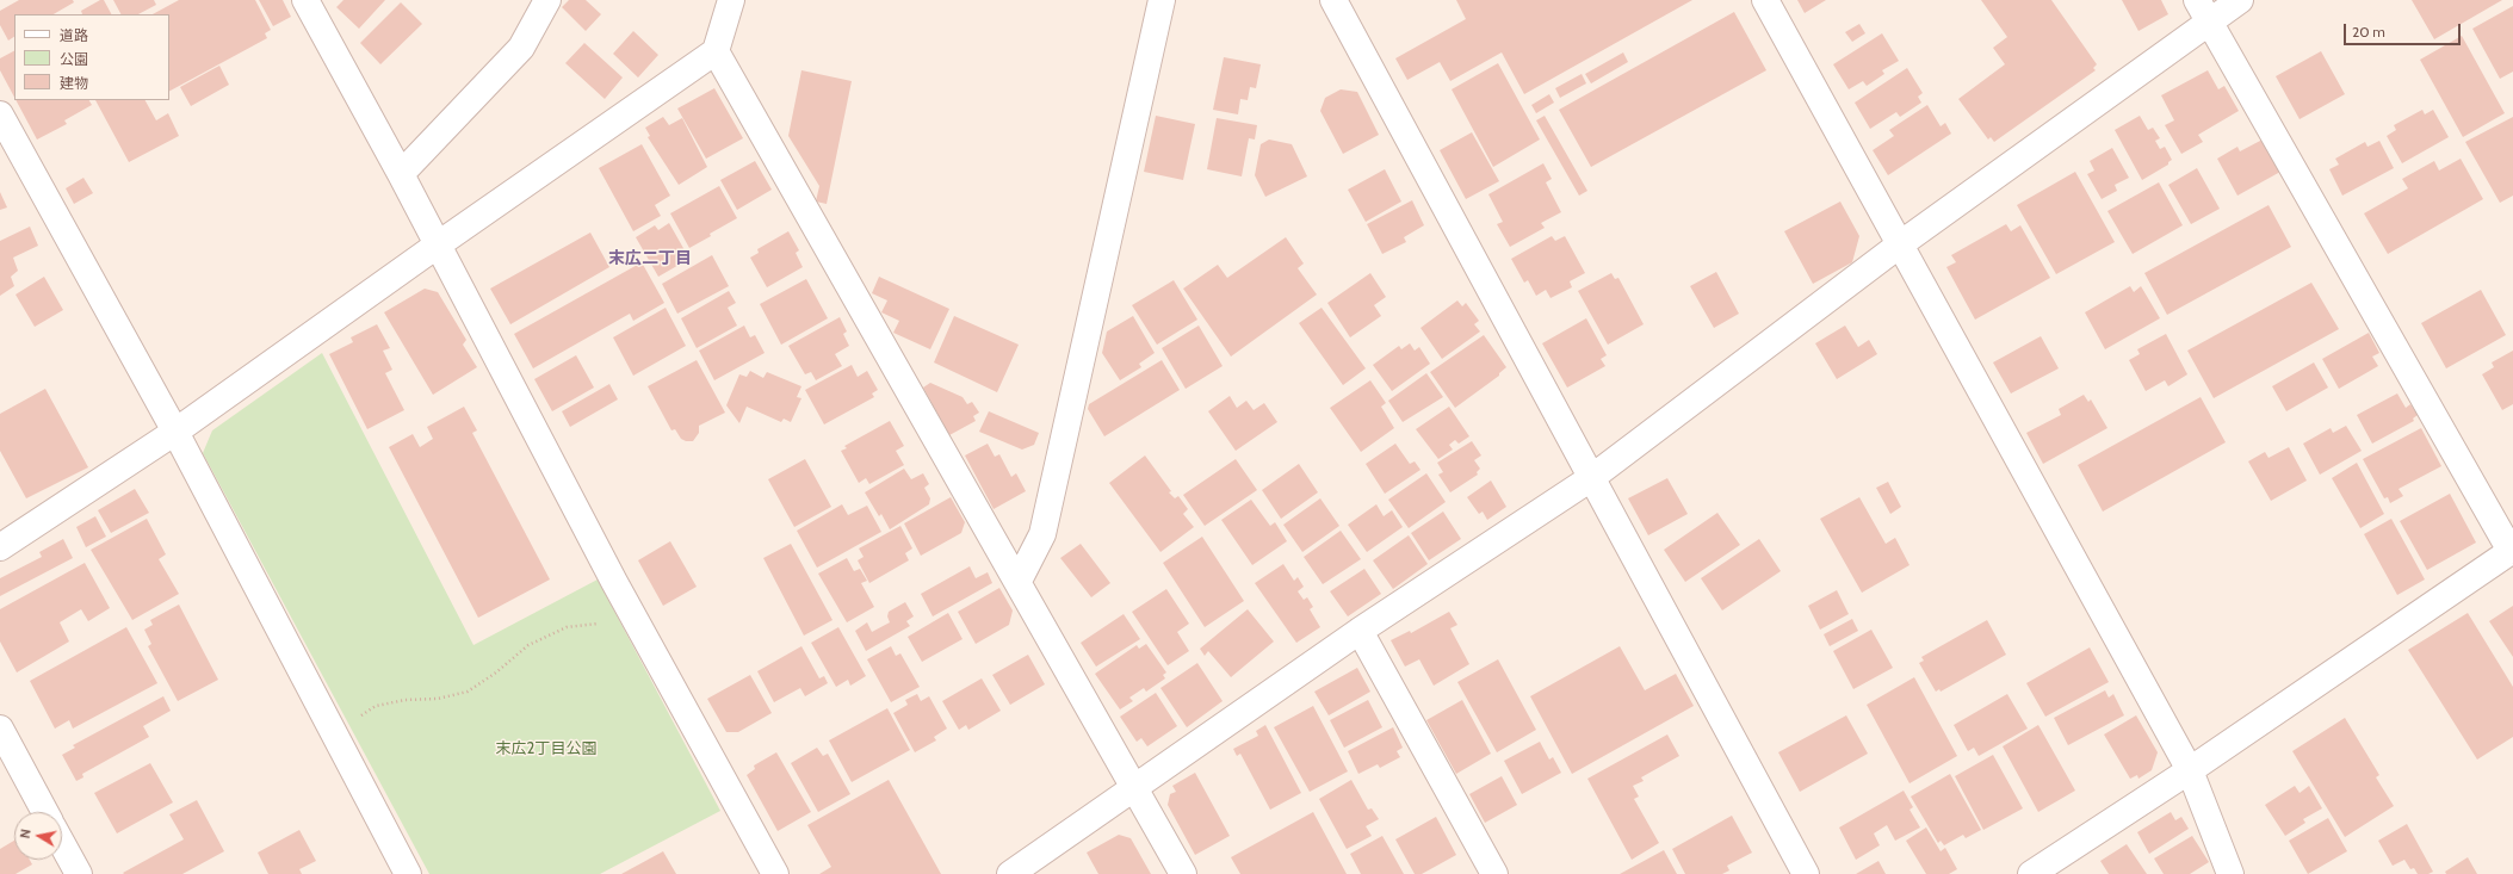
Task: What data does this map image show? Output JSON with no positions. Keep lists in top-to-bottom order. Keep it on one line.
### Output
{"districts":["末広二丁目"],"parks":["末広2丁目公園"],"legend":["道路","公園","建物"],"scale_bar":"20 m","north":"left"}
